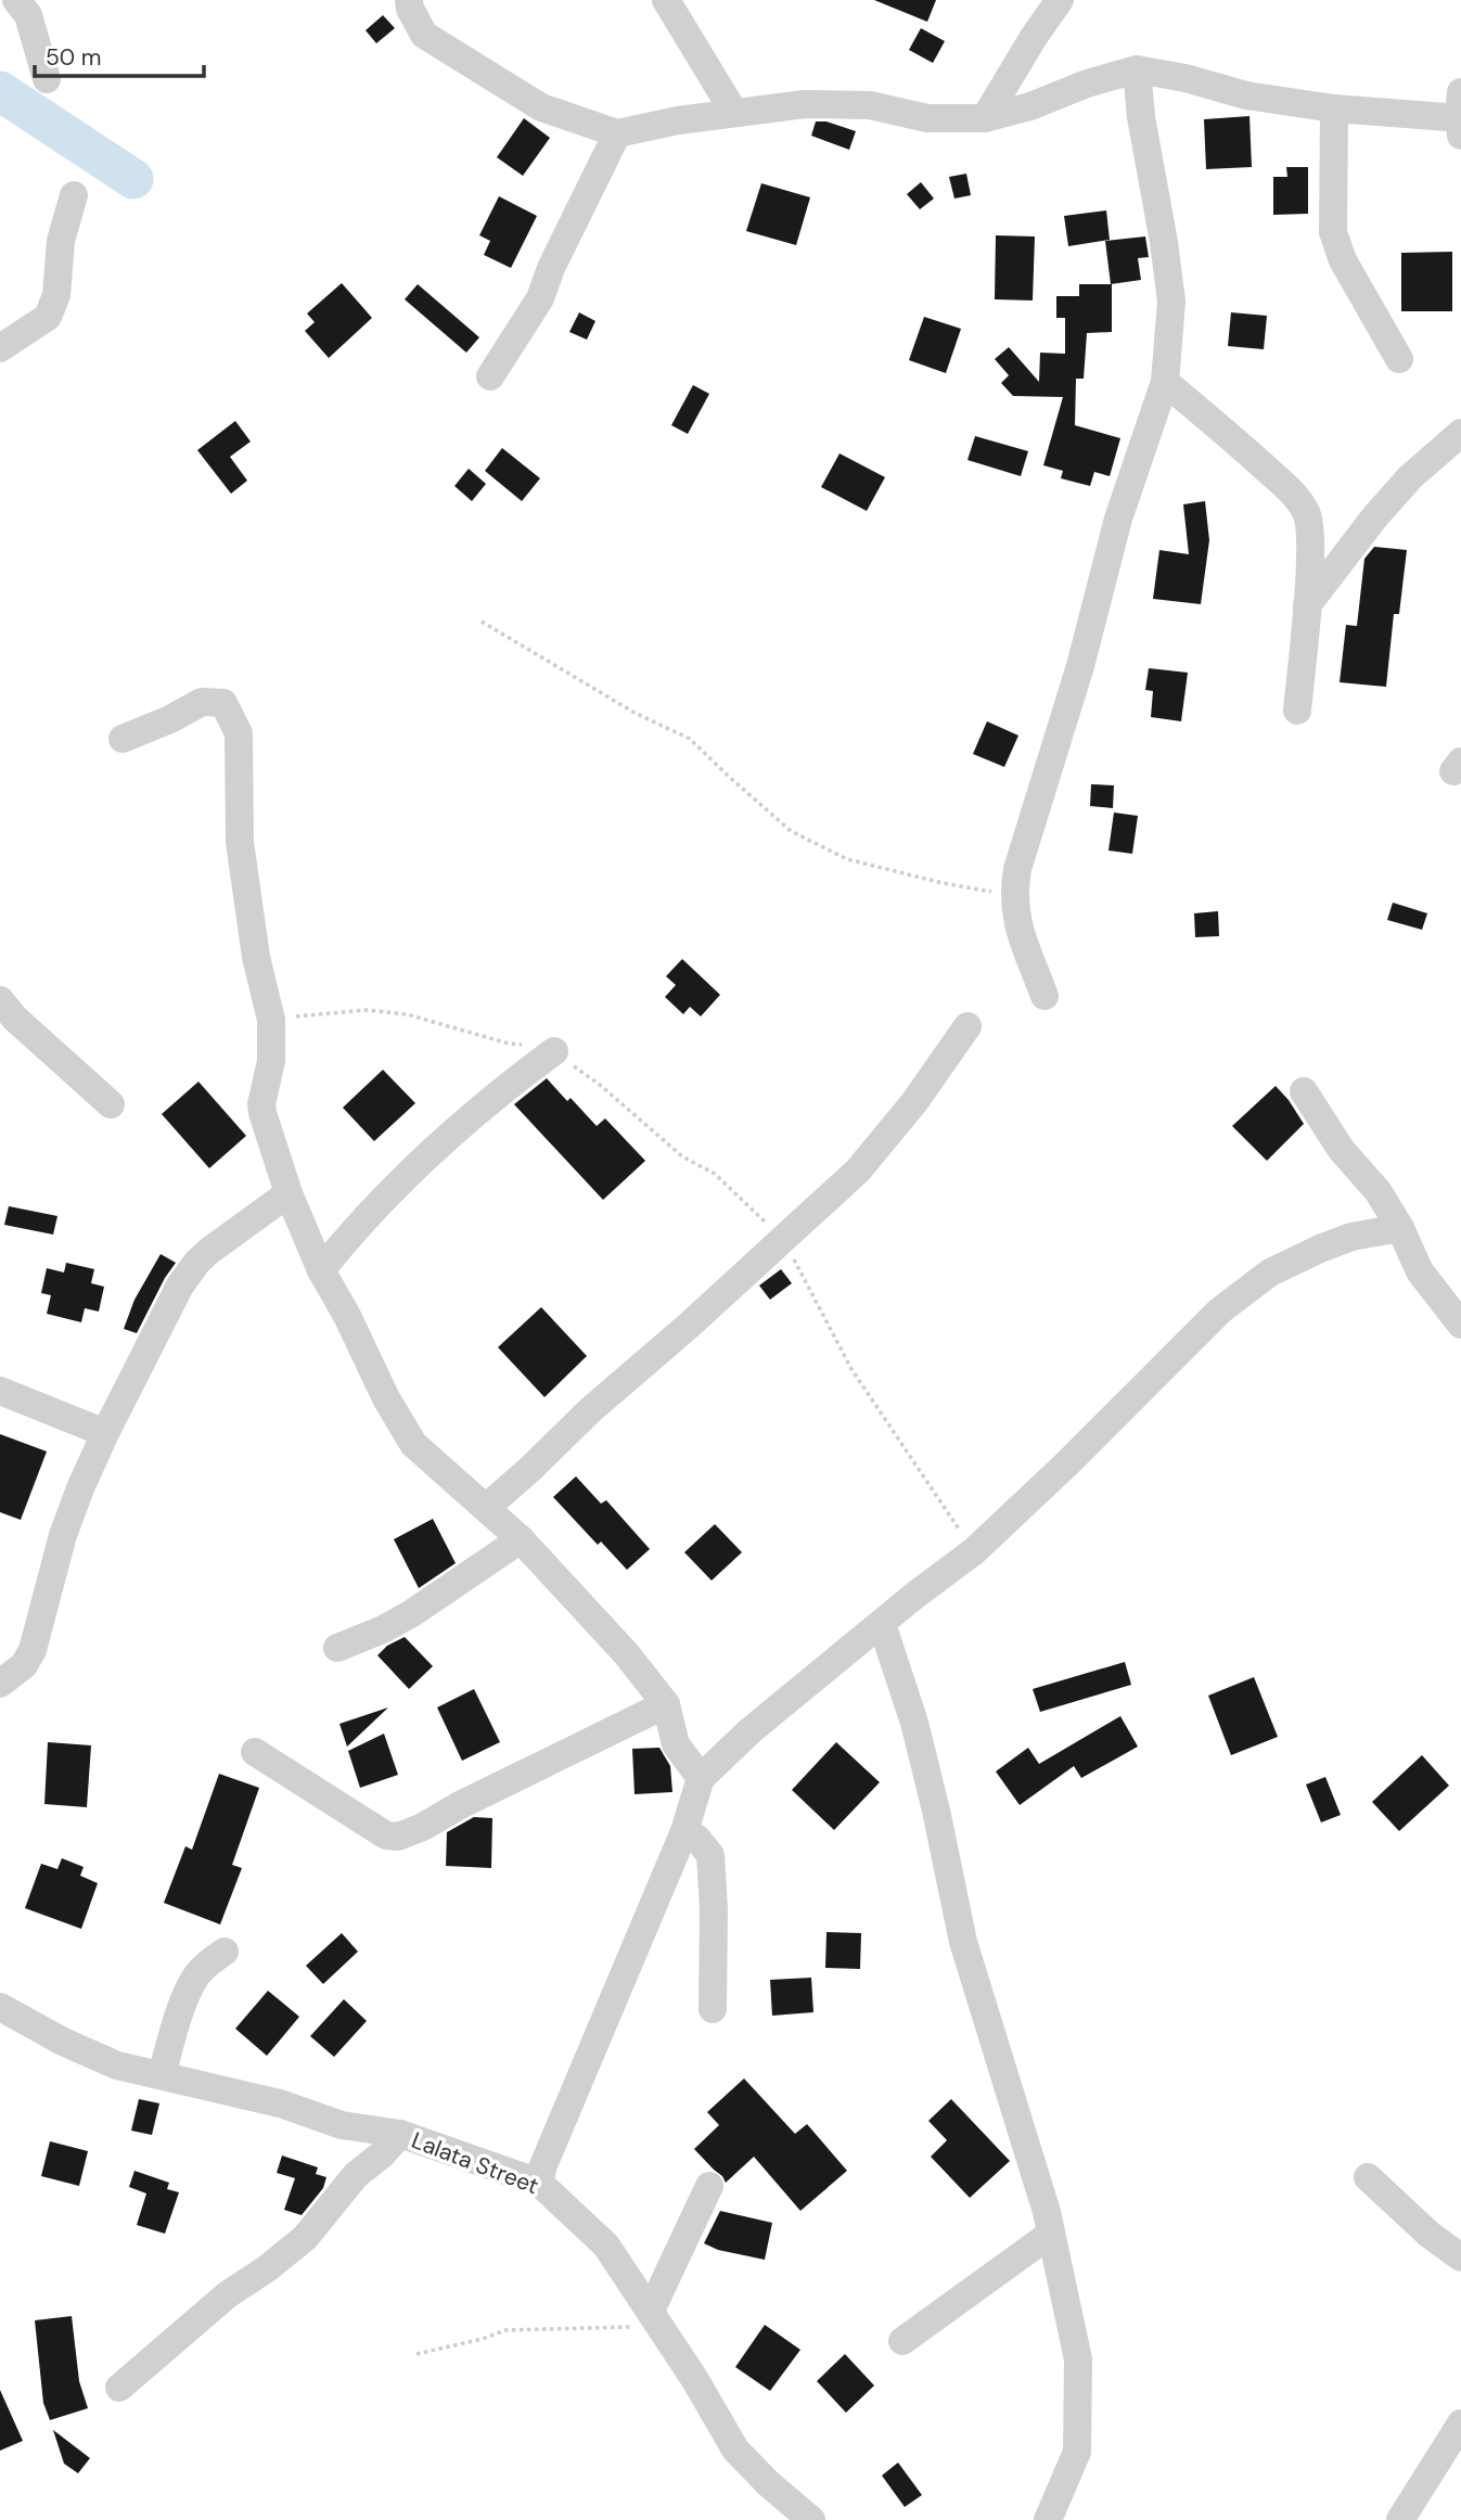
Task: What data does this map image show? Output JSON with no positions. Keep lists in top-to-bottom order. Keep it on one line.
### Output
{"streets":{"street":["Lalata Street"]},"scale_bar":"50 m"}
